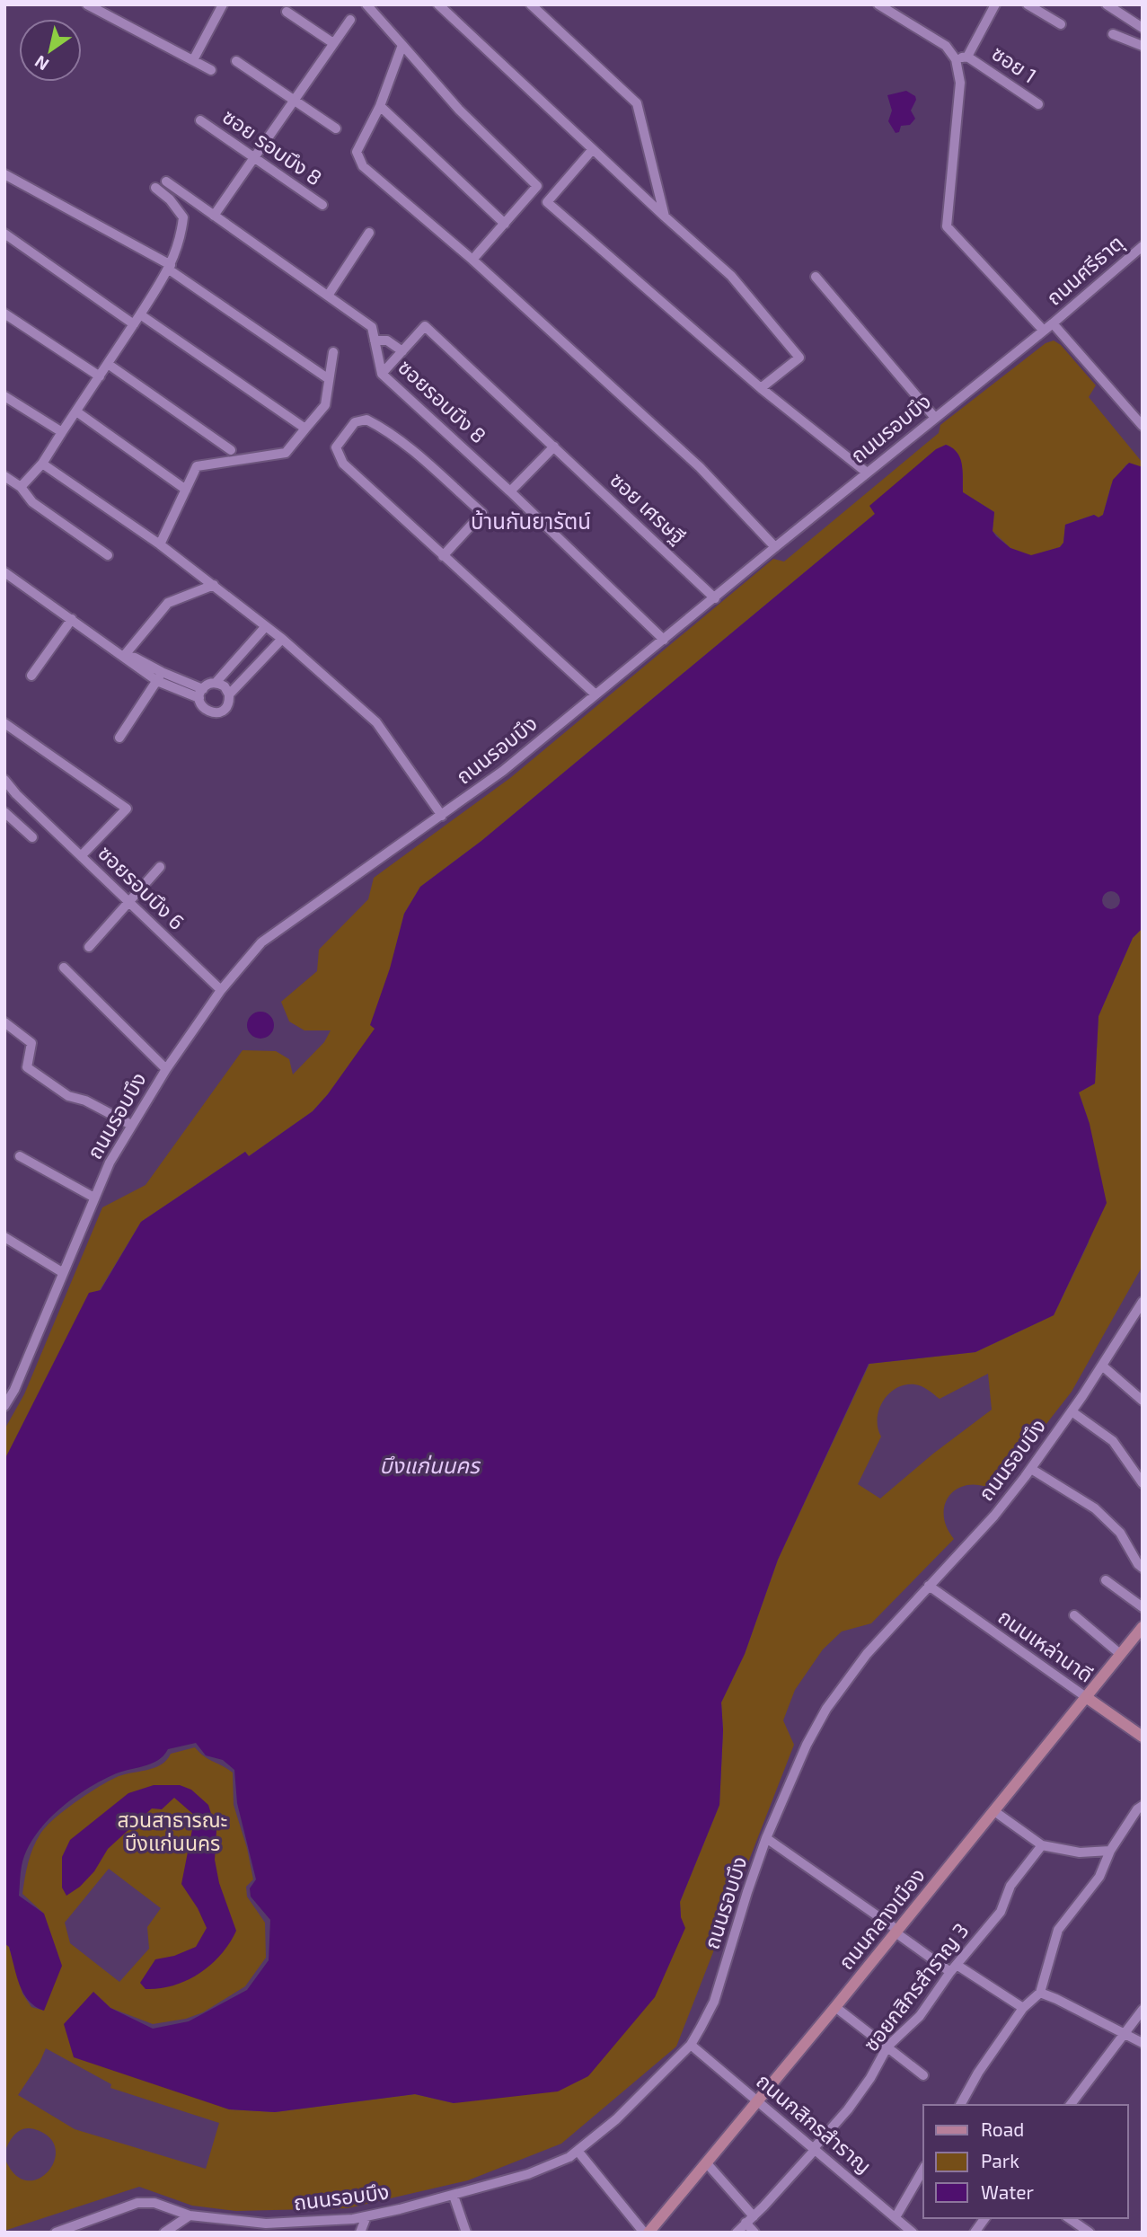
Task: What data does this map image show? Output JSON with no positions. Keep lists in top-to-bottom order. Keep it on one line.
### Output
{"streets":{"main road":["ถนนเหล่านาดี","ถนนกลางเมือง"],"street":["ซอย 1","ซอย รอบบึง 8","ถนนศรีธาตุ","ซอยรอบบึง 8","ถนนรอบบึง","ซอย เศรษฐี","ซอยรอบบึง 6","ซอยกสิกรสำราญ 3","ถนนกสิกรสำราญ"]},"crossings":[["ถนนศรีธาตุ","ถนนรอบบึง"],["ซอยรอบบึง 8","ถนนรอบบึง"],["ถนนรอบบึง","ซอย เศรษฐี"],["ถนนรอบบึง","ซอยรอบบึง 6"],["ถนนรอบบึง","ถนนเหล่านาดี"],["ถนนรอบบึง","ถนนกสิกรสำราญ"],["ถนนเหล่านาดี","ถนนกลางเมือง"],["ถนนกลางเมือง","ถนนกสิกรสำราญ"],["ซอยกสิกรสำราญ 3","ถนนกสิกรสำราญ"]],"districts":["บ้านกันยารัตน์"],"water":["บึงแก่นนคร"],"parks":["สวนสาธารณะ บึงแก่นนคร"],"legend":["Road","Park","Water"],"north":"bottom left"}
